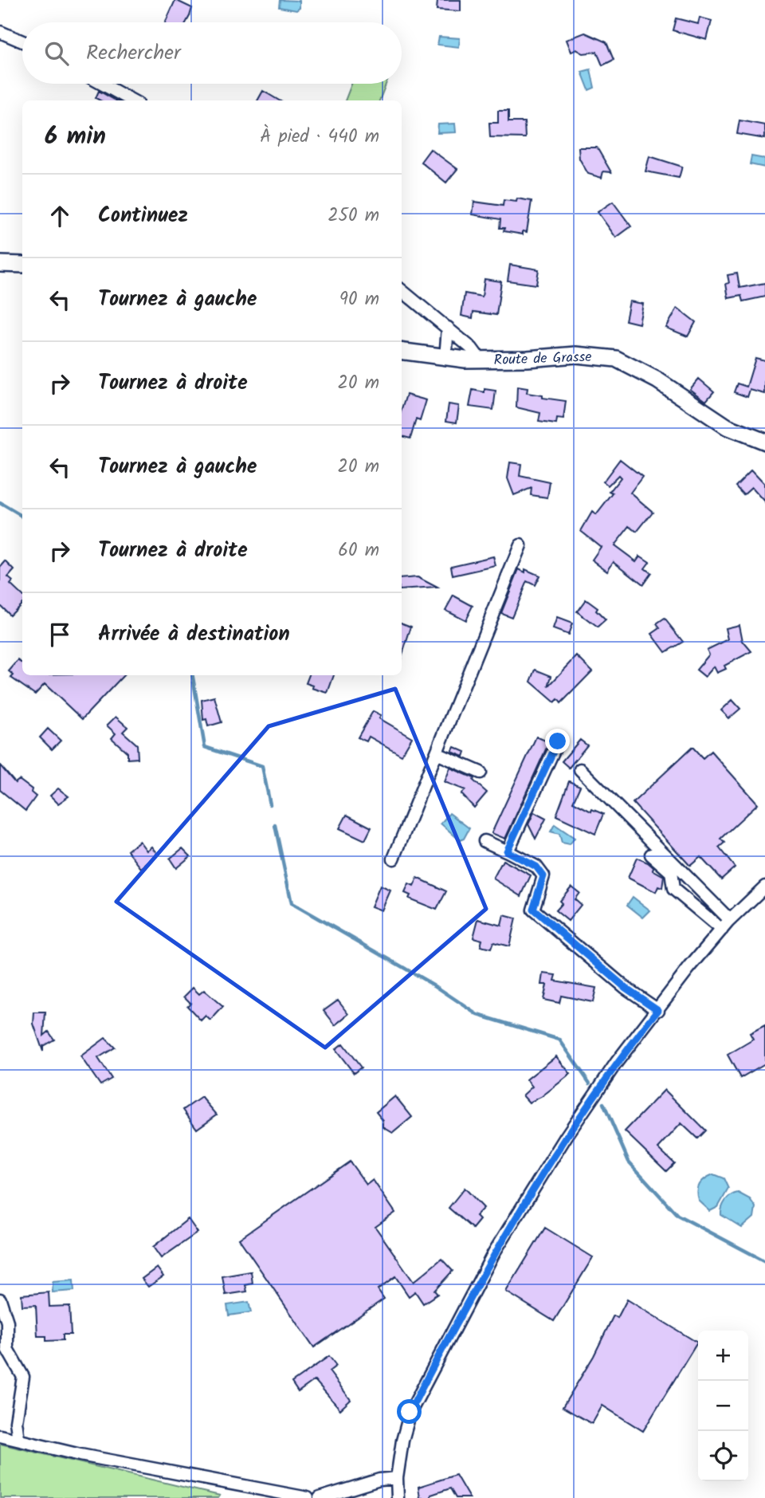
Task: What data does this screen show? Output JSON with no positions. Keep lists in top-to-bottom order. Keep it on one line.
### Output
{"streets":{"street":["Route de Grasse"]},"page":{"search":"Rechercher","heading":["6 min","À pied · 440 m"],"list":[["Continuez","250 m"],["Tournez à gauche","90 m"],["Tournez à droite","20 m"],["Tournez à gauche","20 m"],["Tournez à droite","60 m"],"Arrivée à destination"],"map_buttons":["+","−"]}}
